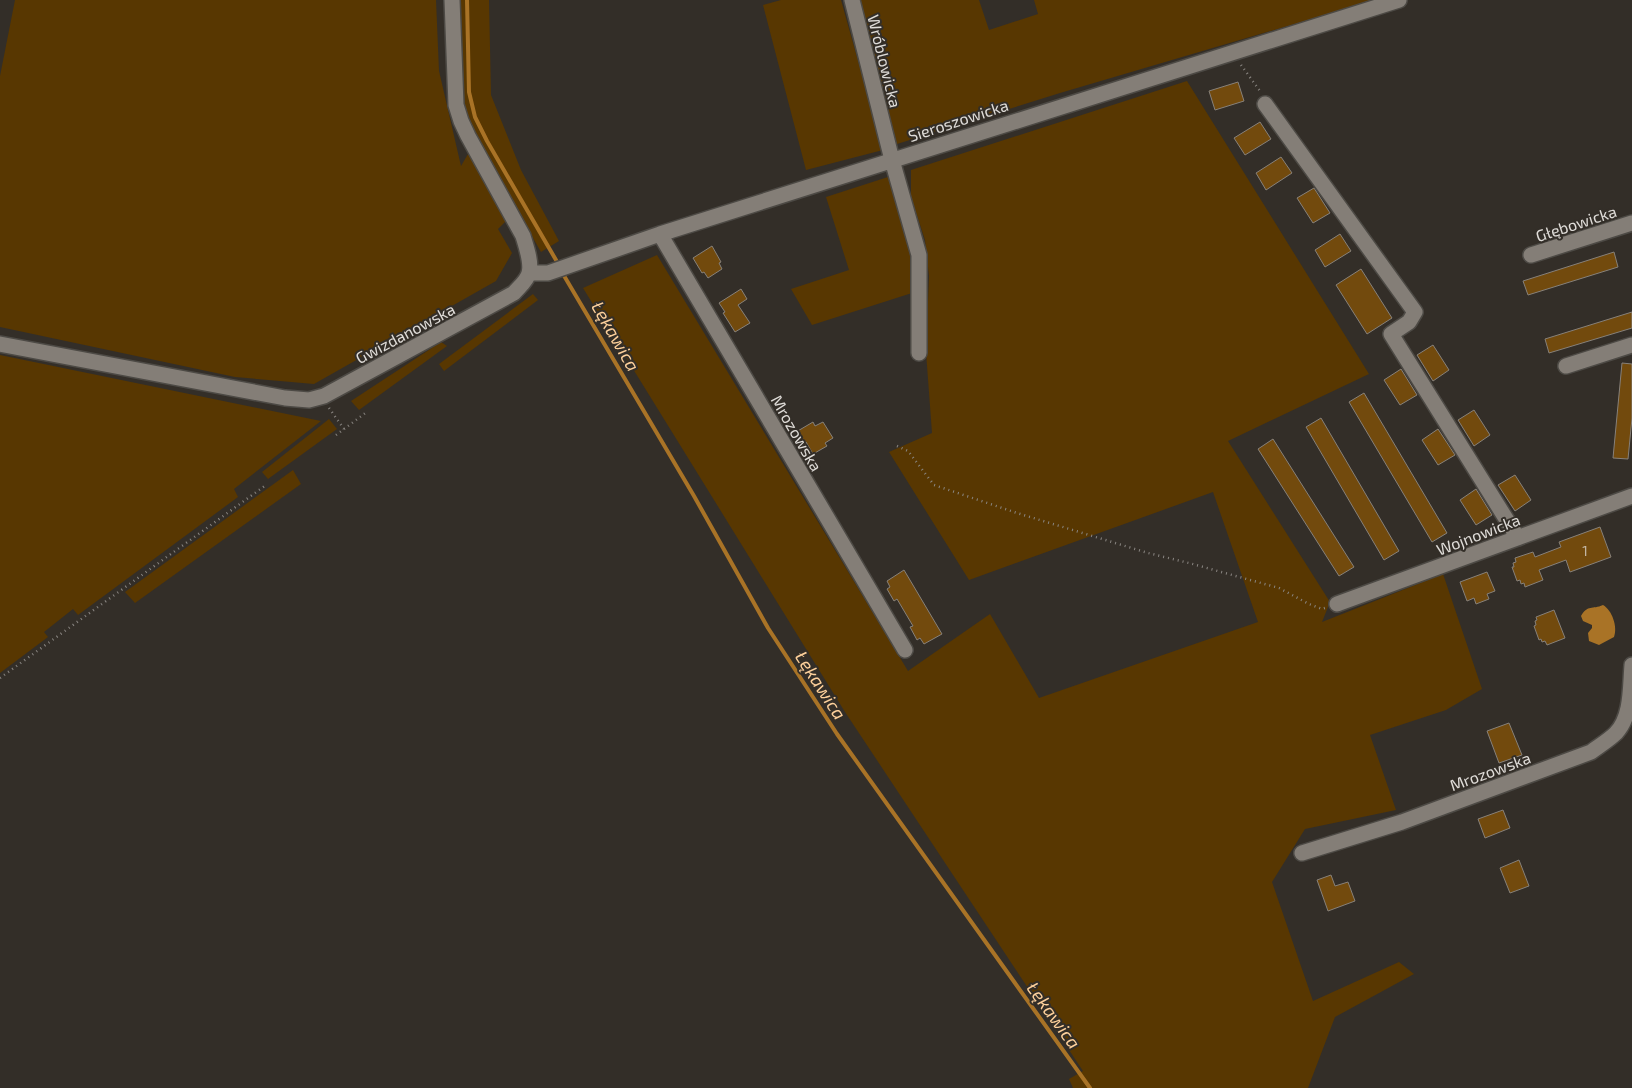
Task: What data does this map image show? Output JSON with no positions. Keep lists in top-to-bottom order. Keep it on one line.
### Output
{"streets":{"street":["Wróblowicka","Sieroszowicka","Głębowicka","Gwizdanowska","Mrozowska","Wojnowicka"]},"crossings":[["Wróblowicka","Sieroszowicka"],["Sieroszowicka","Gwizdanowska"],["Sieroszowicka","Mrozowska"]],"water":["Łękawica"],"house_numbers":["1"]}
